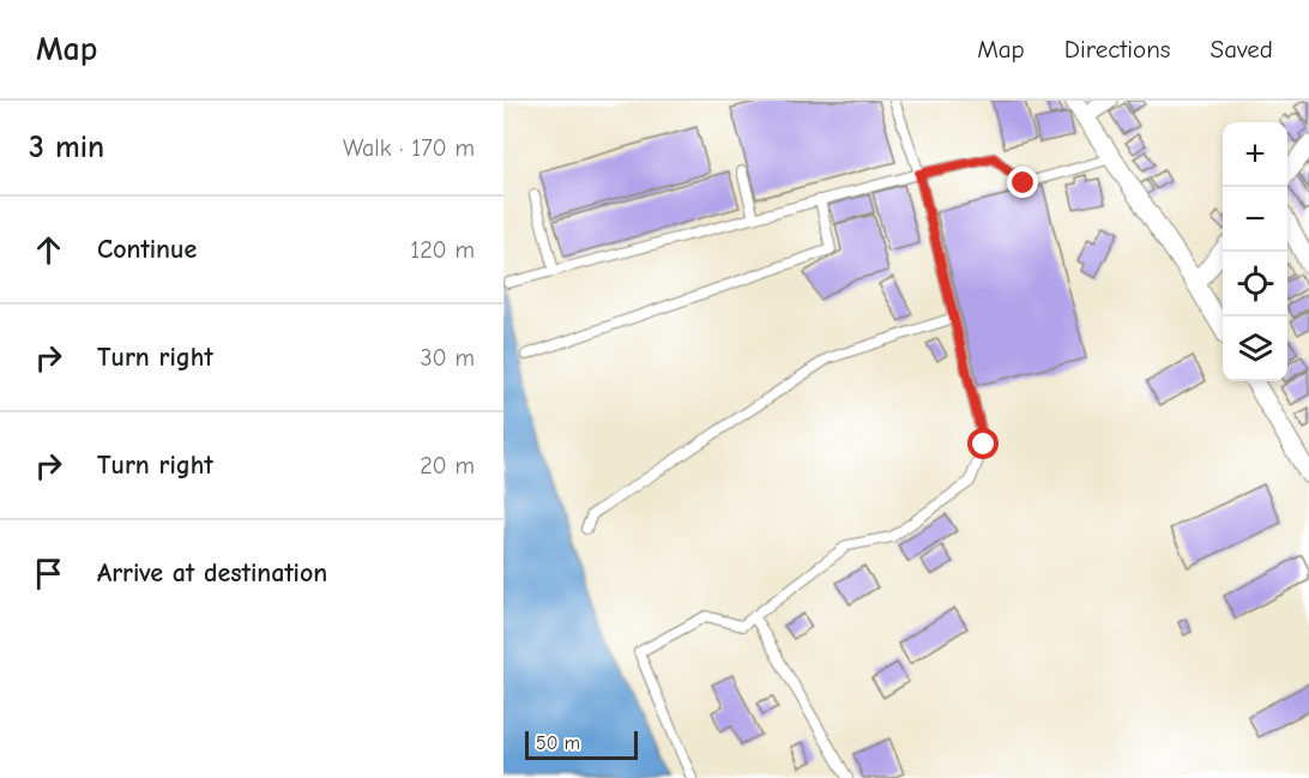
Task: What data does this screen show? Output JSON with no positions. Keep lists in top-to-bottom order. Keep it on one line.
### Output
{"scale_bar":"50 m","page":{"header":"Map","nav":["Map","Directions","Saved"],"heading":["3 min","Walk · 170 m"],"map_buttons":["+","−"],"list":[["Continue","120 m"],["Turn right","30 m"],["Turn right","20 m"],"Arrive at destination"],"scale":"50 m"}}
